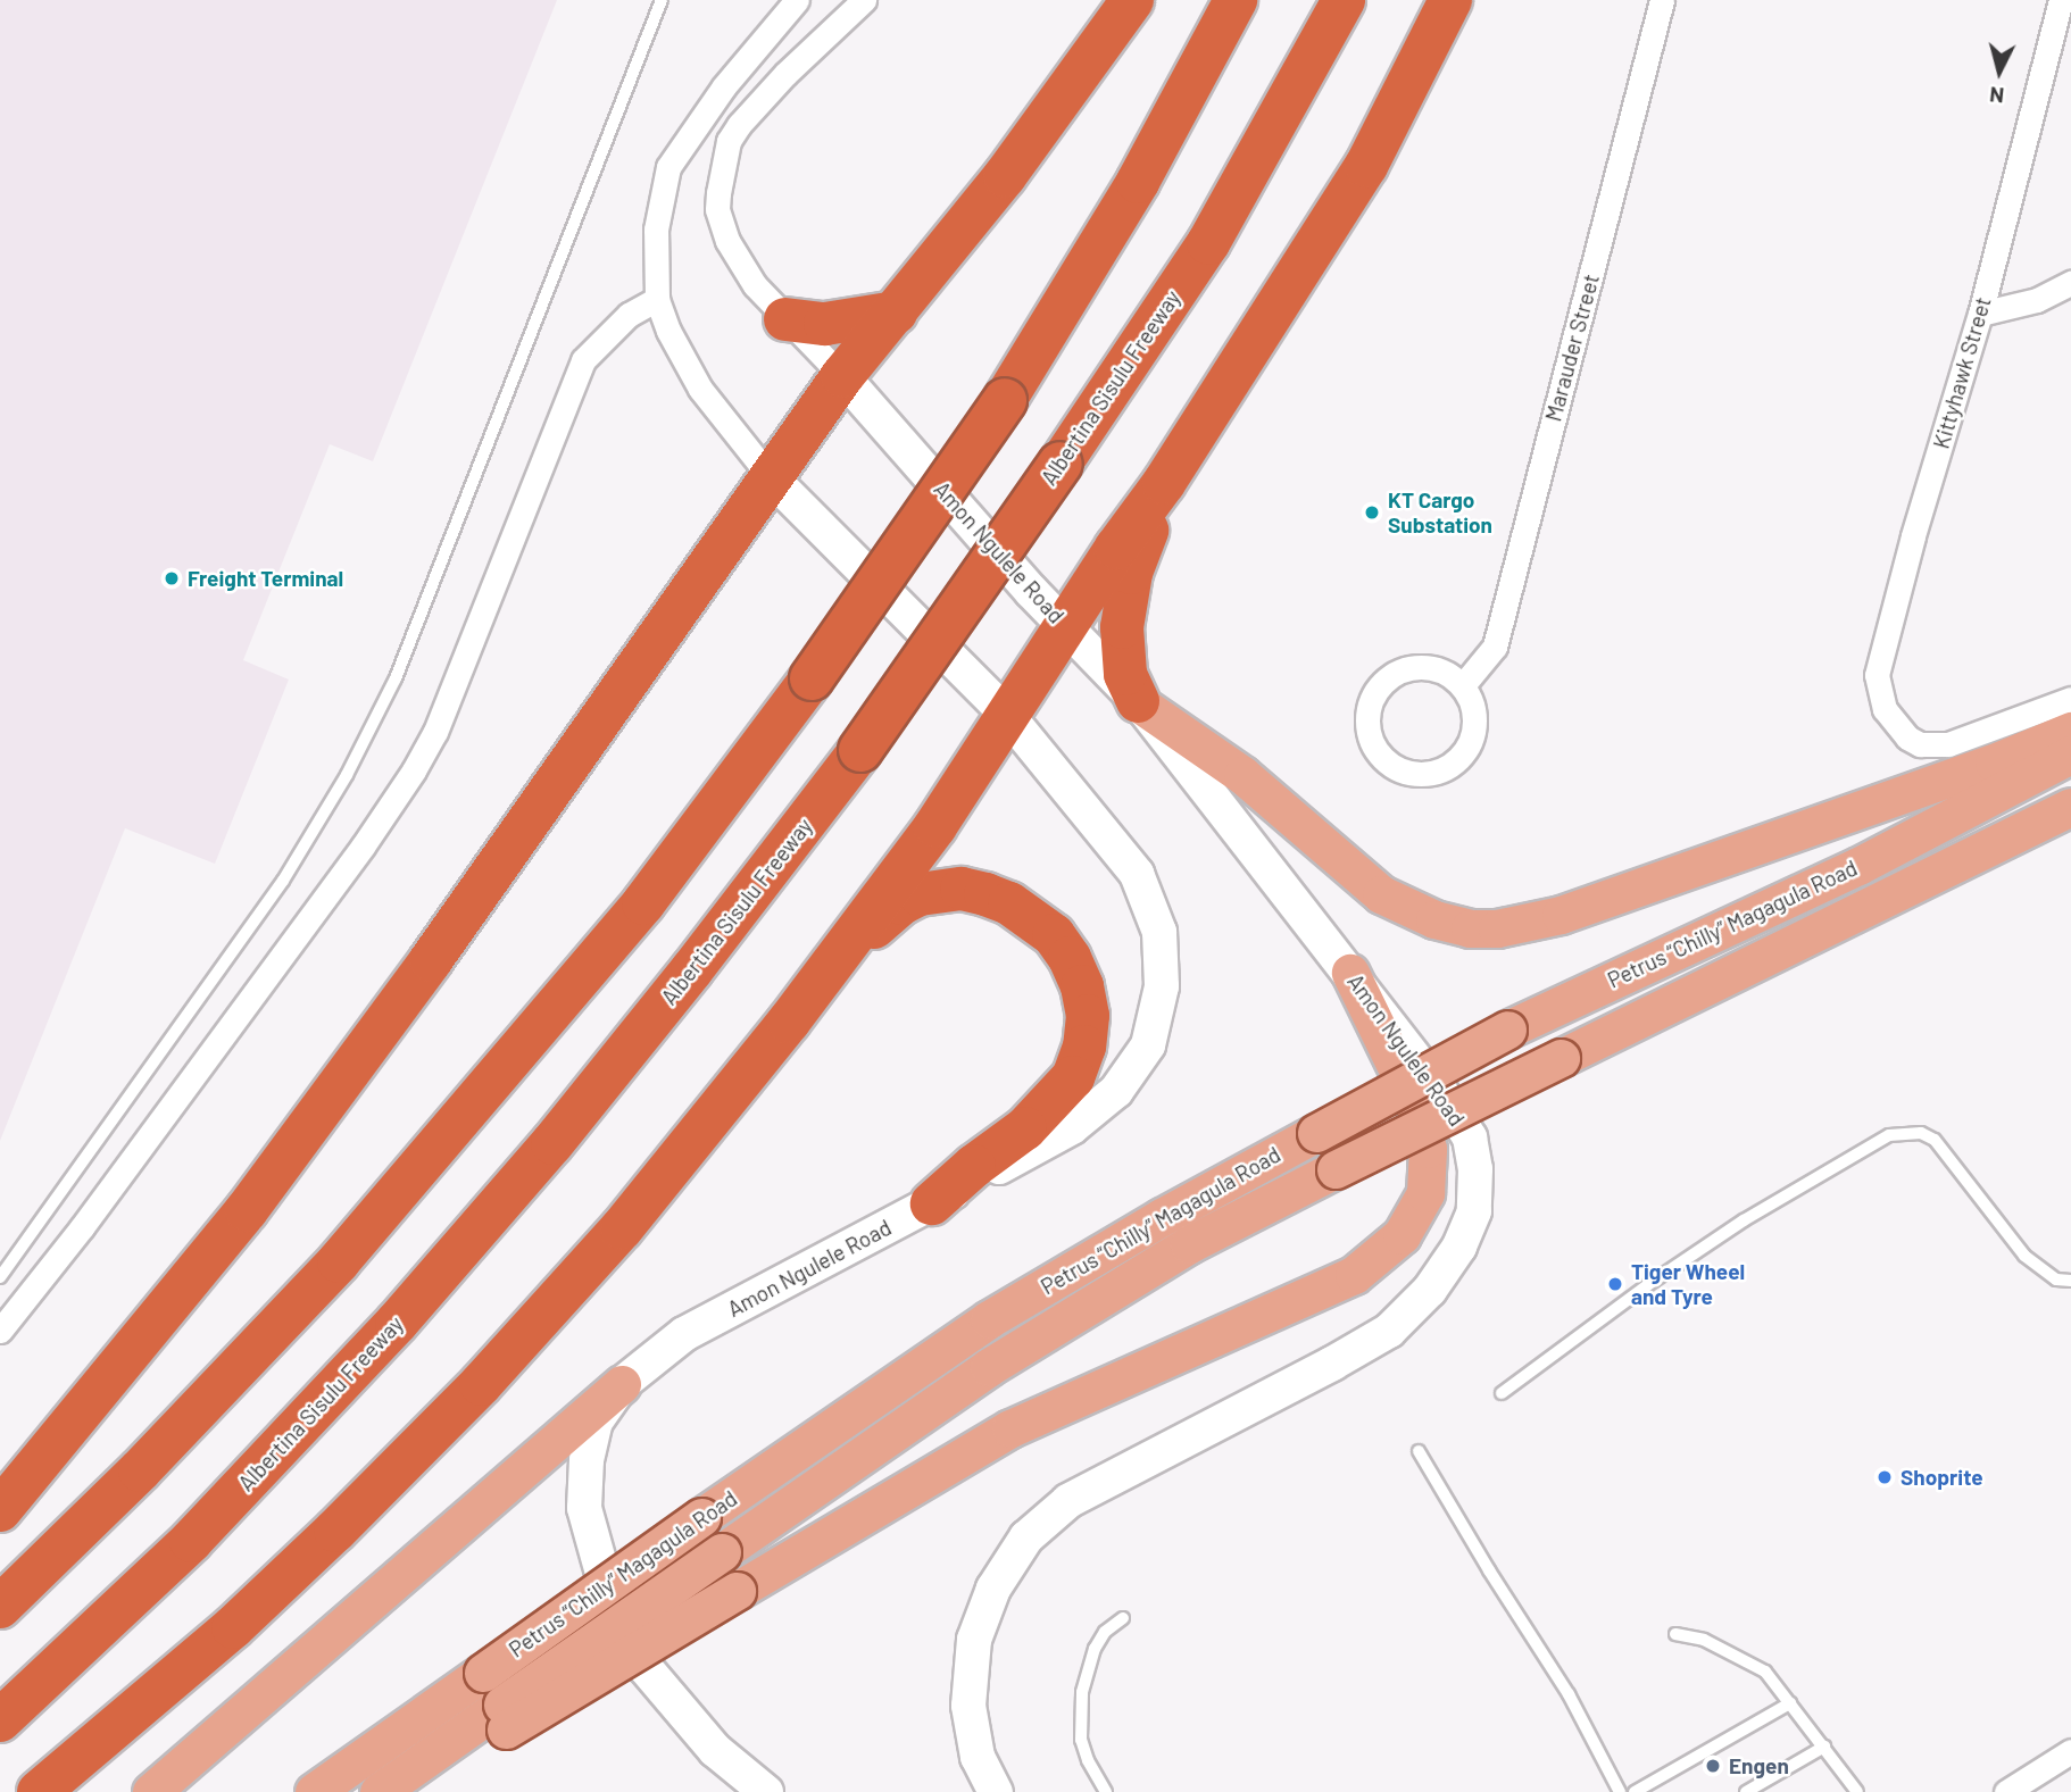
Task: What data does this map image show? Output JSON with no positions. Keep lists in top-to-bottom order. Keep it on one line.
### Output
{"streets":{"highway":["Albertina Sisulu Freeway"],"main road":["Amon Ngulele Road","Petrus “Chilly” Magagula Road"],"street":["Marauder Street","Kittyhawk Street"]},"places":["KT Cargo Substation","Freight Terminal","Tiger Wheel and Tyre","Shoprite","Engen"],"north":"bottom"}
